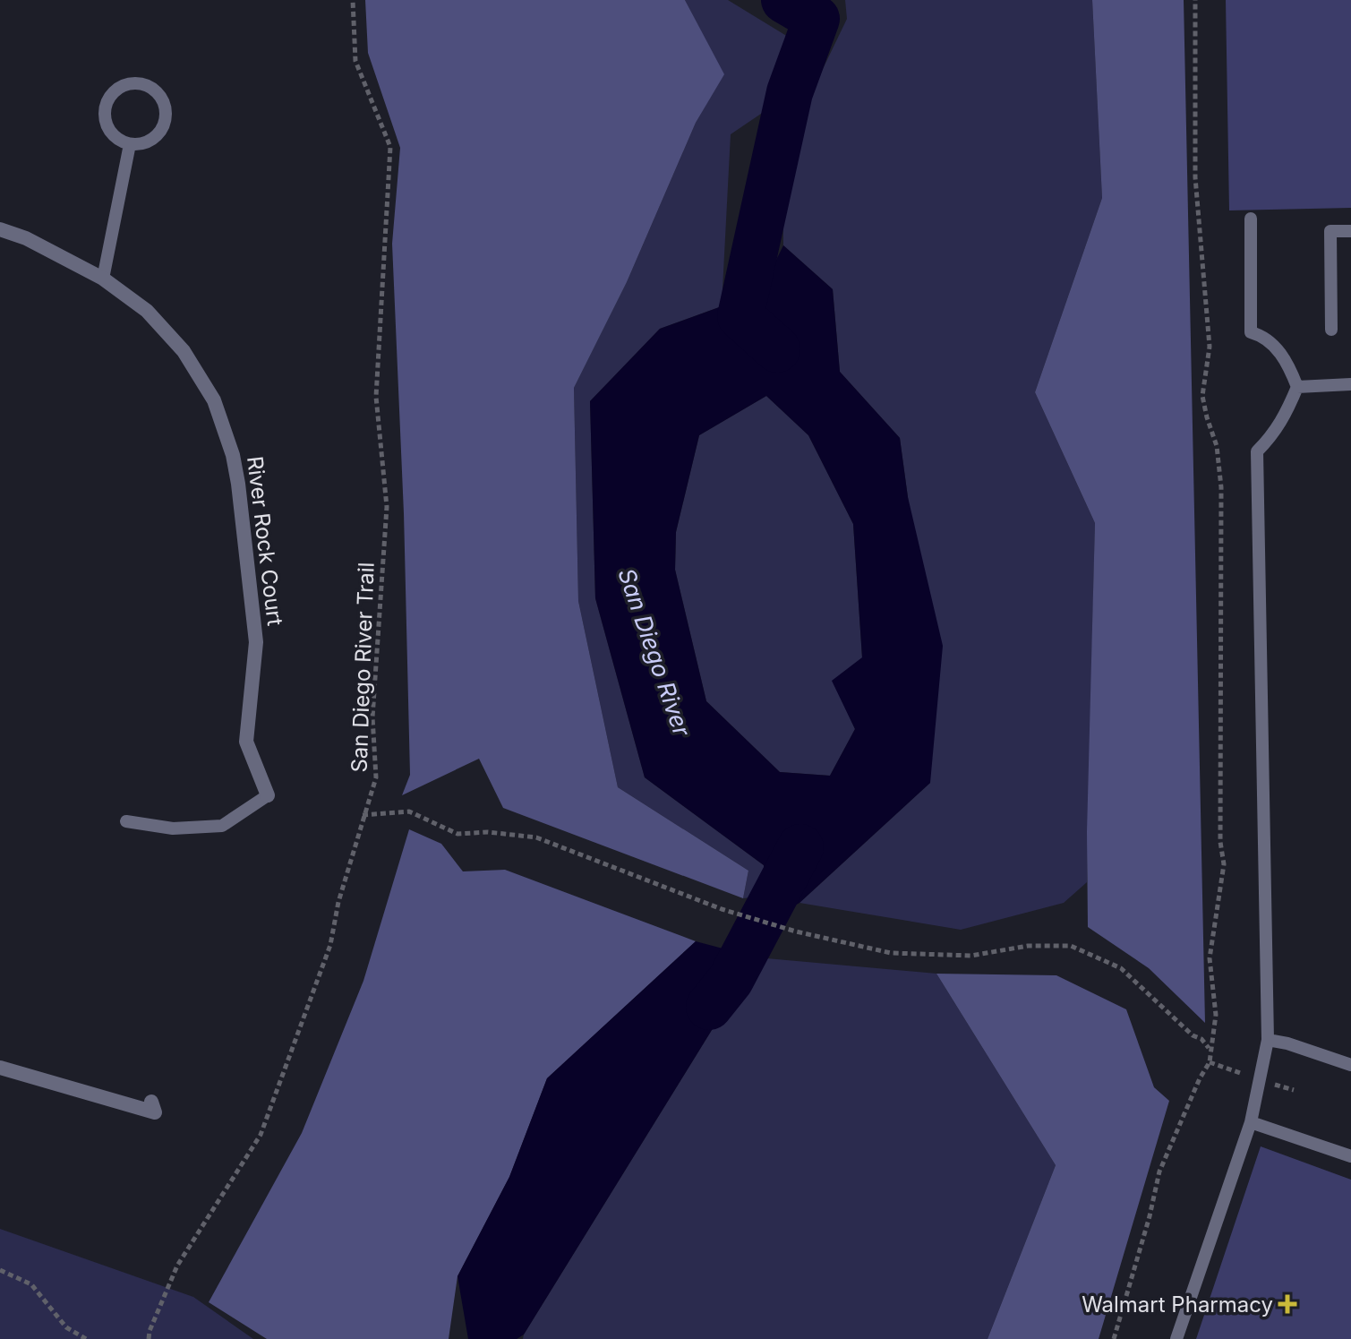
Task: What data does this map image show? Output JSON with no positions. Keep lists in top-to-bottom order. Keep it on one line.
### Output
{"streets":{"street":["River Rock Court"],"path":["San Diego River Trail"]},"water":["San Diego River"],"places":{"health":["Walmart Pharmacy"]}}
